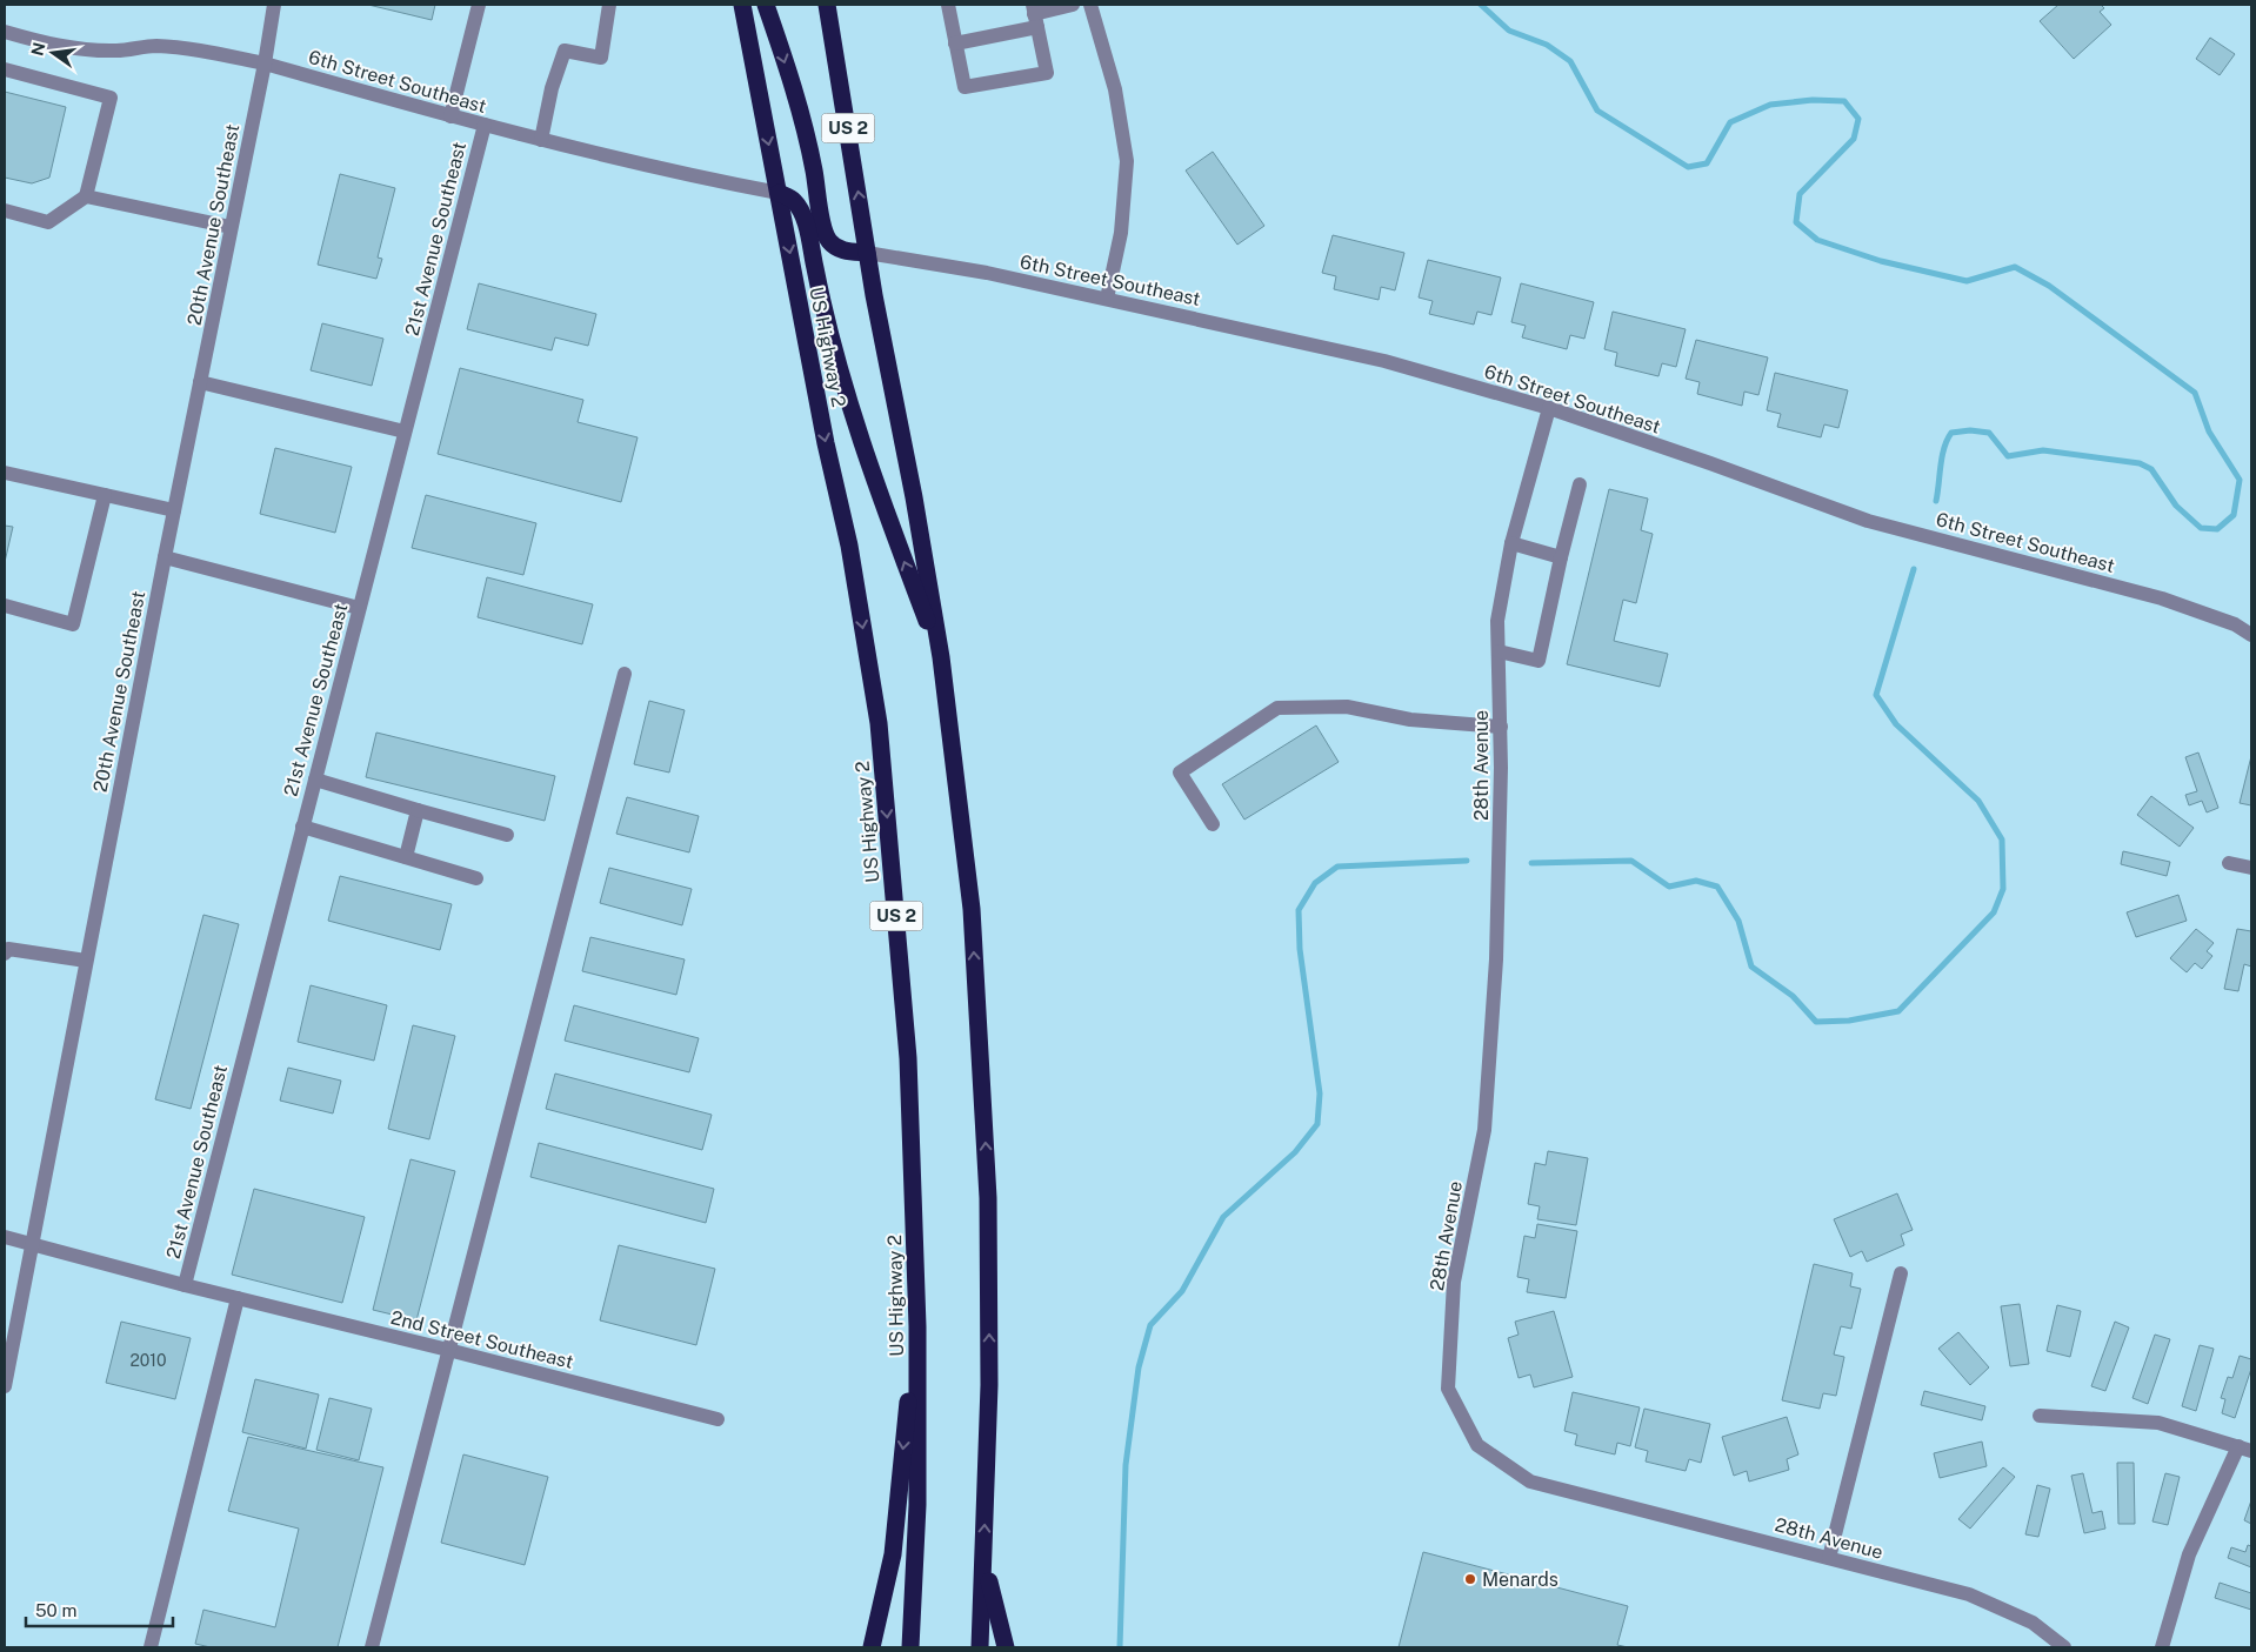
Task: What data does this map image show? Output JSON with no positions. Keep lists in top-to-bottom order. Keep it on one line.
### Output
{"streets":{"highway":["US 2","US Highway 2"],"street":["6th Street Southeast","20th Avenue Southeast","21st Avenue Southeast","28th Avenue","2nd Street Southeast"]},"crossings":[["6th Street Southeast","US 2"],["6th Street Southeast","20th Avenue Southeast"],["6th Street Southeast","21st Avenue Southeast"],["6th Street Southeast","US Highway 2"],["6th Street Southeast","28th Avenue"],["21st Avenue Southeast","2nd Street Southeast"]],"places":["Menards"],"house_numbers":["2010"],"scale_bar":"50 m","north":"left"}
